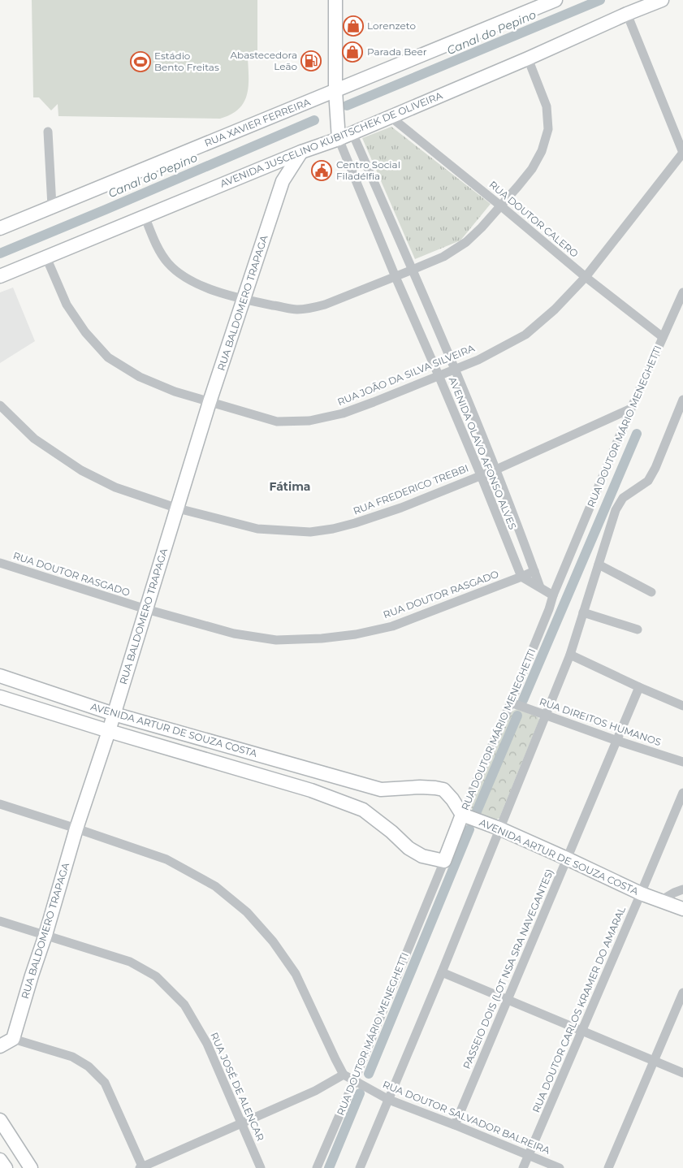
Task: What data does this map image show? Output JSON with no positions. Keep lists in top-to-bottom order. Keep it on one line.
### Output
{"streets":{"street":["RUA XAVIER FERREIRA","AVENIDA JUSCELINO KUBITSCHEK DE OLIVEIRA","RUA DOUTOR CALERO","RUA BALDOMERO TRAPAGA","RUA JOÃO DA SILVA SILVEIRA","RUA DOUTOR MÁRIO MENEGHETTI","AVENIDA OLAVO AFONSO ALVES","RUA FREDERICO TREBBI","RUA DOUTOR RASGADO","RUA DIREITOS HUMANOS","AVENIDA ARTUR DE SOUZA COSTA","PASSEIO DOIS (LOT NSA SRA NAVEGANTES)","RUA DOUTOR CARLOS KRAMER DO AMARAL","RUA JOSÉ DE ALENCAR","RUA DOUTOR SALVADOR BALREIRA"]},"crossings":[["AVENIDA JUSCELINO KUBITSCHEK DE OLIVEIRA","RUA DOUTOR CALERO"],["AVENIDA JUSCELINO KUBITSCHEK DE OLIVEIRA","RUA BALDOMERO TRAPAGA"],["AVENIDA JUSCELINO KUBITSCHEK DE OLIVEIRA","RUA JOÃO DA SILVA SILVEIRA"],["AVENIDA JUSCELINO KUBITSCHEK DE OLIVEIRA","AVENIDA OLAVO AFONSO ALVES"],["RUA DOUTOR CALERO","RUA JOÃO DA SILVA SILVEIRA"],["RUA DOUTOR CALERO","RUA DOUTOR MÁRIO MENEGHETTI"],["RUA BALDOMERO TRAPAGA","RUA JOÃO DA SILVA SILVEIRA"],["RUA BALDOMERO TRAPAGA","RUA FREDERICO TREBBI"],["RUA BALDOMERO TRAPAGA","RUA DOUTOR RASGADO"],["RUA BALDOMERO TRAPAGA","AVENIDA ARTUR DE SOUZA COSTA"],["RUA BALDOMERO TRAPAGA","RUA JOSÉ DE ALENCAR"],["RUA JOÃO DA SILVA SILVEIRA","AVENIDA OLAVO AFONSO ALVES"],["RUA DOUTOR MÁRIO MENEGHETTI","RUA FREDERICO TREBBI"],["RUA DOUTOR MÁRIO MENEGHETTI","RUA DIREITOS HUMANOS"],["RUA DOUTOR MÁRIO MENEGHETTI","AVENIDA ARTUR DE SOUZA COSTA"],["RUA DOUTOR MÁRIO MENEGHETTI","RUA DOUTOR SALVADOR BALREIRA"],["AVENIDA OLAVO AFONSO ALVES","RUA FREDERICO TREBBI"],["AVENIDA OLAVO AFONSO ALVES","RUA DOUTOR RASGADO"],["RUA DIREITOS HUMANOS","PASSEIO DOIS (LOT NSA SRA NAVEGANTES)"],["AVENIDA ARTUR DE SOUZA COSTA","PASSEIO DOIS (LOT NSA SRA NAVEGANTES)"],["AVENIDA ARTUR DE SOUZA COSTA","RUA DOUTOR CARLOS KRAMER DO AMARAL"],["PASSEIO DOIS (LOT NSA SRA NAVEGANTES)","RUA DOUTOR SALVADOR BALREIRA"],["RUA DOUTOR CARLOS KRAMER DO AMARAL","RUA DOUTOR SALVADOR BALREIRA"]],"districts":["Fátima"],"water":["Canal do Pepino"],"places":{"shop":["Lorenzeto","Parada Beer"],"fuel station":["Abastecedora Leão"],"sports":["Estádio Bento Freitas"],"public building":["Centro Social Filadélfia"]}}
